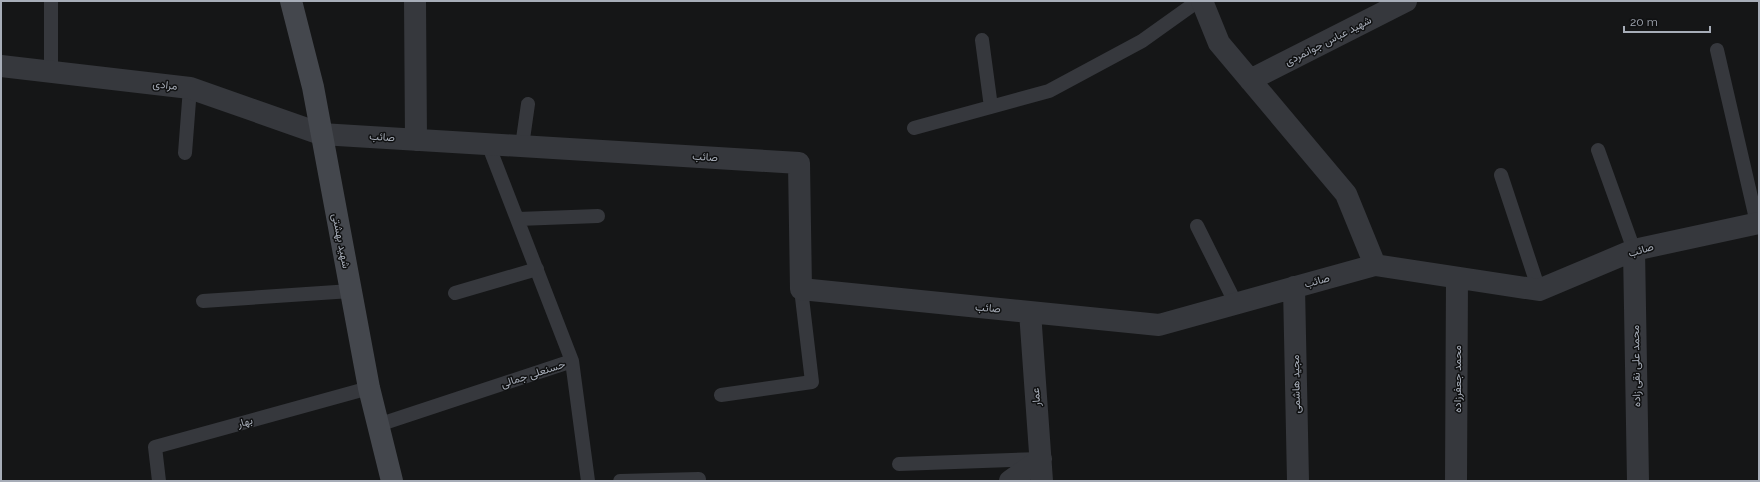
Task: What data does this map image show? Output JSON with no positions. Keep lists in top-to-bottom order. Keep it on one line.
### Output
{"streets":{"street":["شهید عباس جوانمردی","مرادی","صائب","شهید بهشتی","محمد علی نقی زاده","محمد جعفرزاده","مجید هاشمی","عمار"],"lane":["حسنعلی جمالی","بهار"]},"crossings":[["مرادی","صائب"],["مرادی","شهید بهشتی"],["صائب","شهید بهشتی"],["صائب","محمد علی نقی زاده"],["صائب","محمد جعفرزاده"],["صائب","مجید هاشمی"],["صائب","عمار"],["شهید بهشتی","حسنعلی جمالی"],["شهید بهشتی","بهار"]],"scale_bar":"20 m"}
